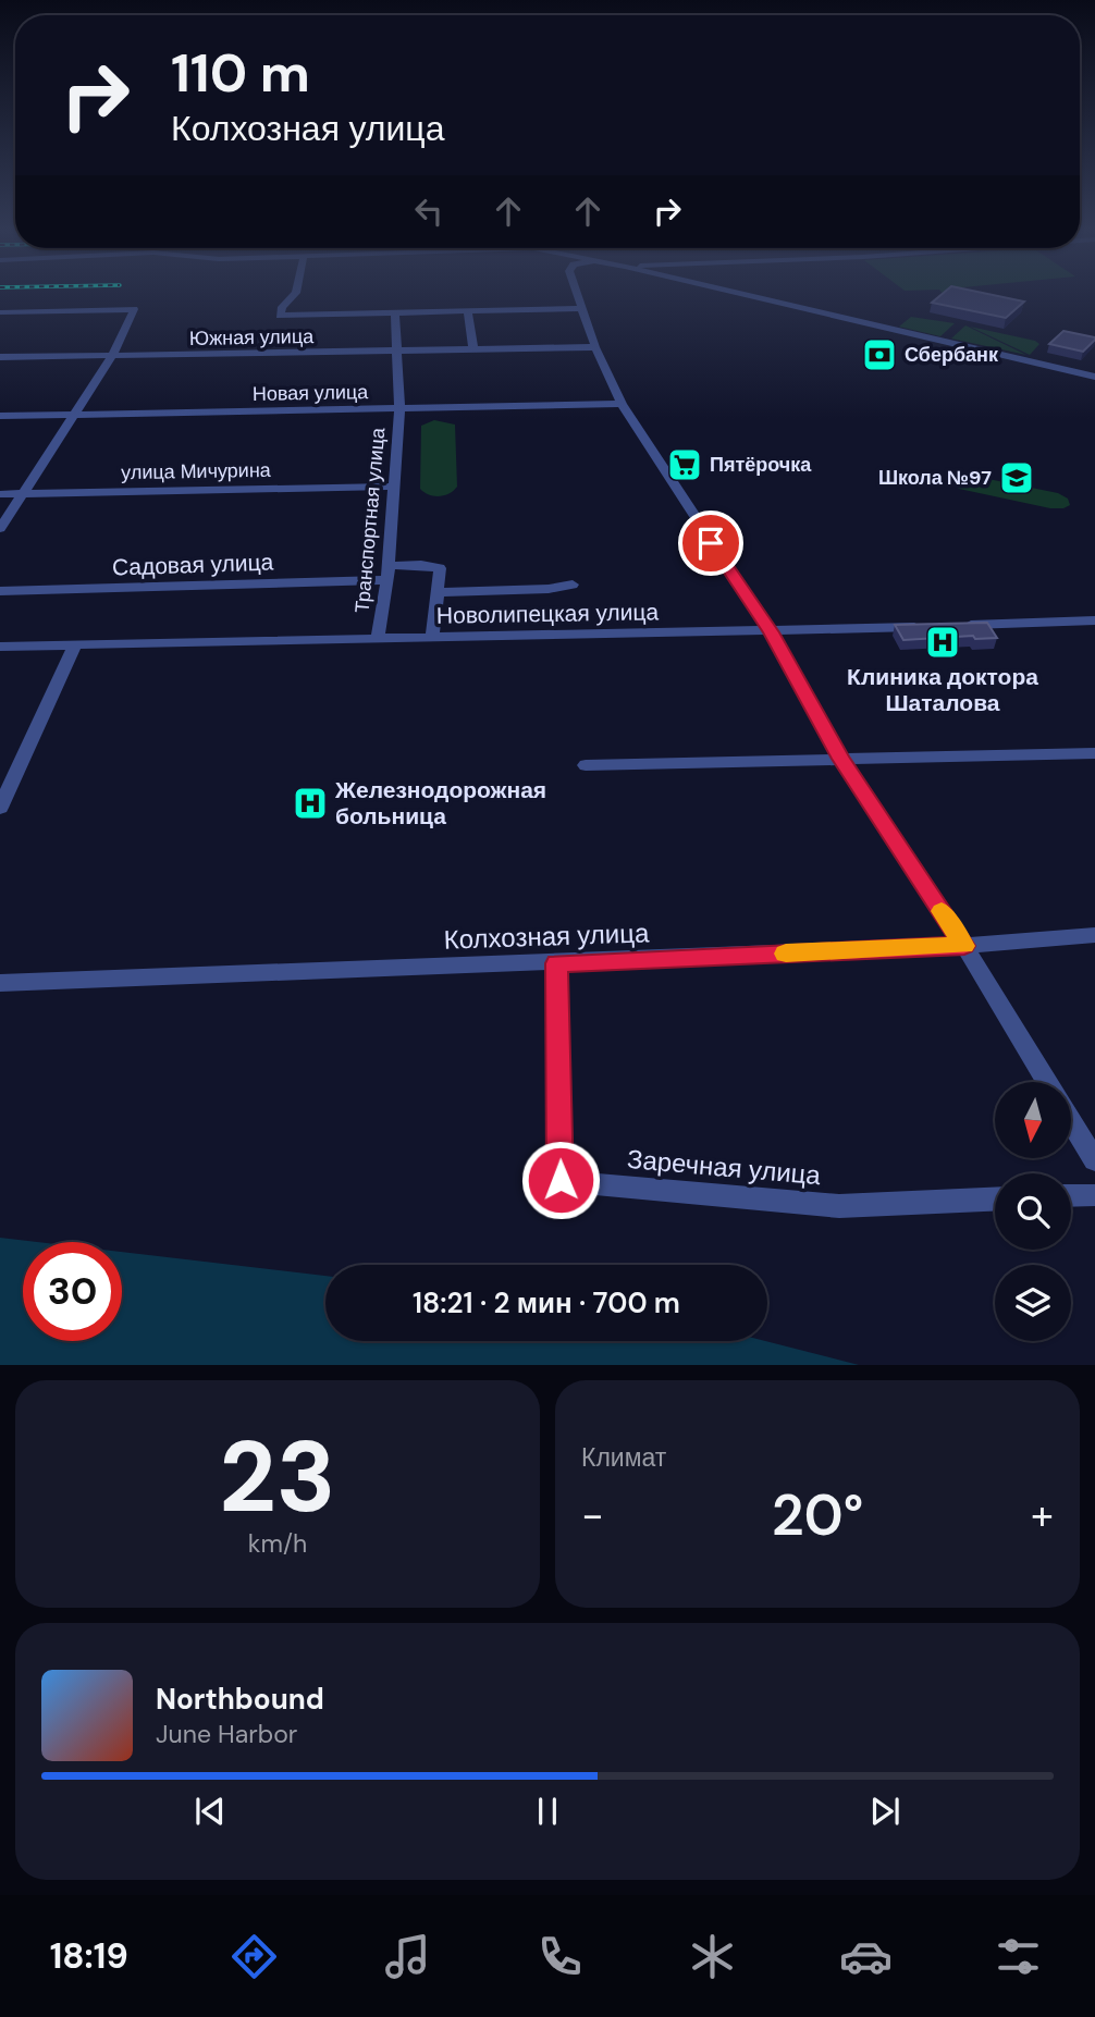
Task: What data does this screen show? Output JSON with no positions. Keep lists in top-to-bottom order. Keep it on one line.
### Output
{"streets":{"street":["Южная улица","Новая улица","улица Мичурина","Транспортная улица","Садовая улица","Новолипецкая улица","Колхозная улица","Заречная улица"]},"crossings":[["Южная улица","Транспортная улица"],["Новая улица","Транспортная улица"],["улица Мичурина","Транспортная улица"],["Транспортная улица","Садовая улица"],["Транспортная улица","Новолипецкая улица"],["Колхозная улица","Заречная улица"]],"places":{"bank":["Сбербанк"],"supermarket":["Пятёрочка"],"school or university":["Школа №97"],"hospital":["Клиника доктора Шаталова","Железнодорожная больница"]},"north":"bottom","page":{"turn":["110 m","Колхозная улица"],"limit":"30","trip":"18:21 · 2 мин · 700 m","tile":[["23","km/h"],"Климат"],"heat":["−","20°","+"],"song":["Northbound","June Harbor"],"tabs":"18:19"}}
